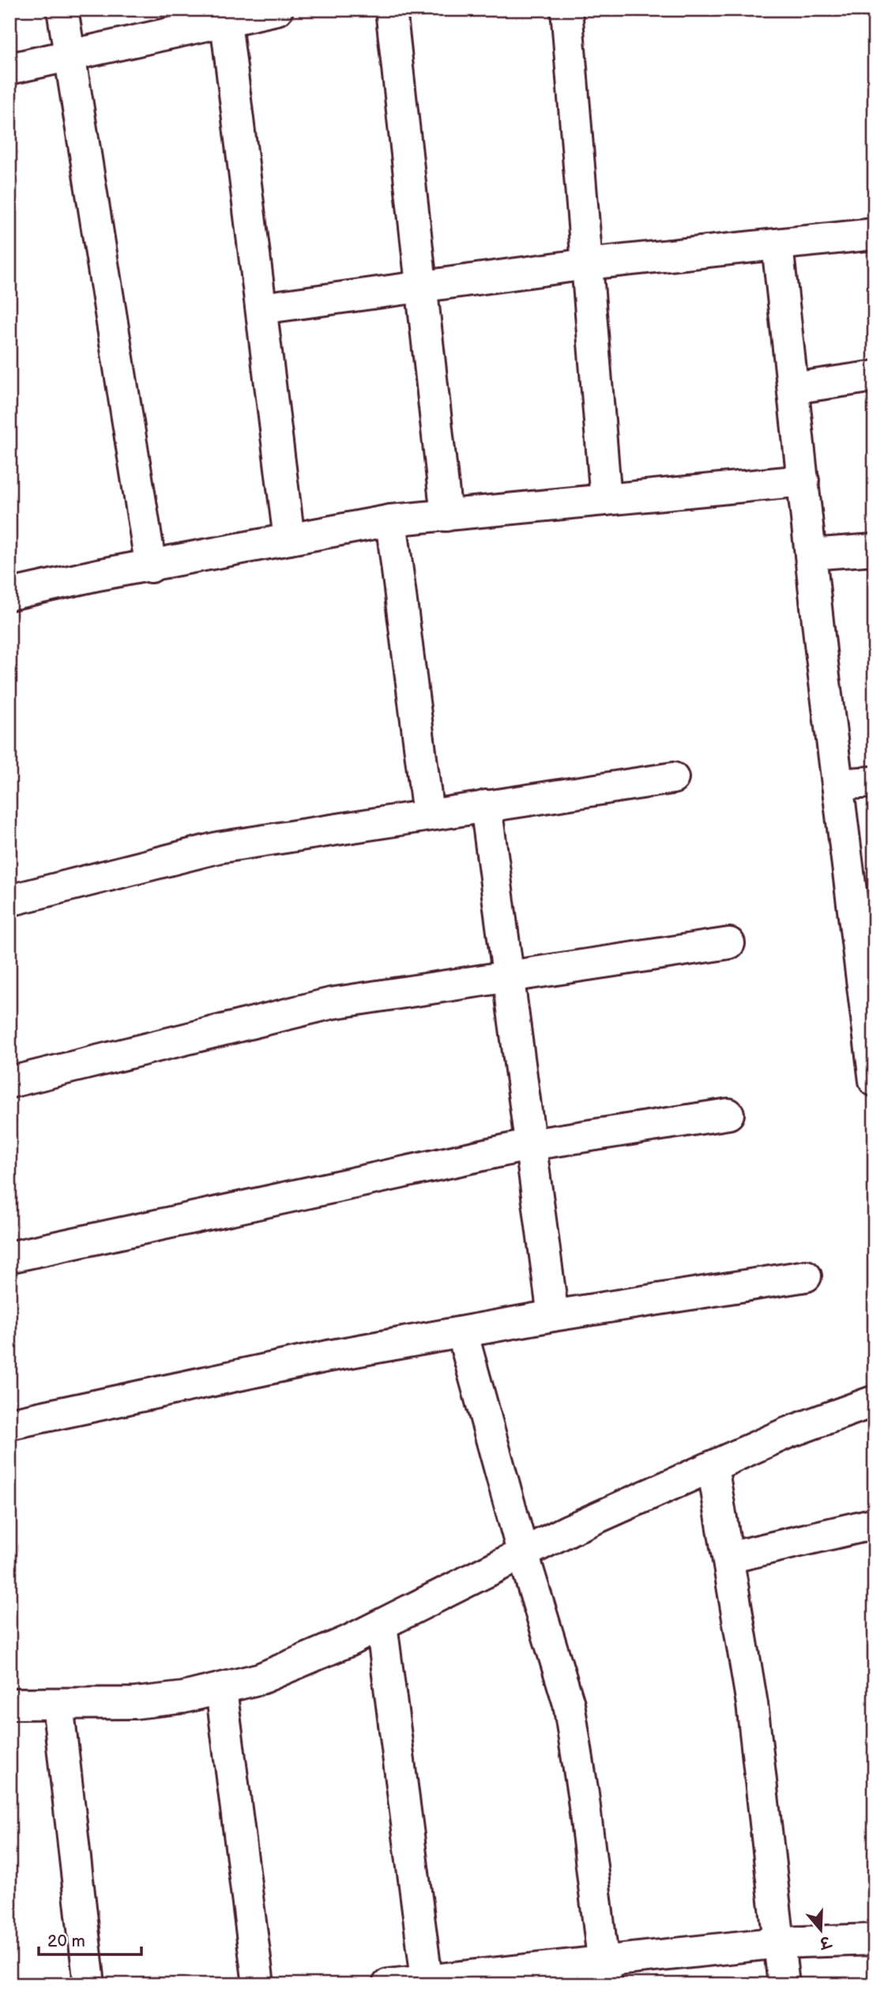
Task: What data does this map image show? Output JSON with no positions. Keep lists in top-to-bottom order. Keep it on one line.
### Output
{"scale_bar":"20 m","north":"bottom"}
